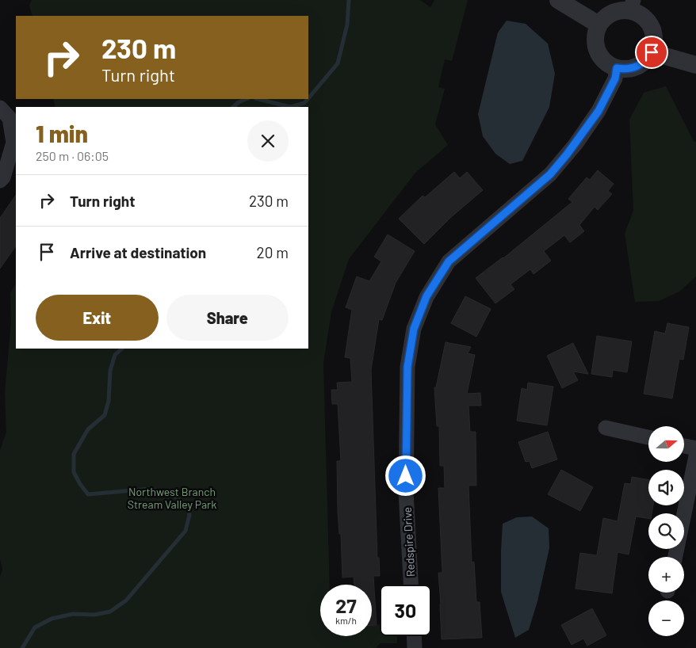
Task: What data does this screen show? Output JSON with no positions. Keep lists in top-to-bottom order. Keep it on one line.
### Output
{"streets":{"street":["Redspire Drive"]},"parks":["Northwest Branch Stream Valley Park"],"north":"right","page":{"turn":["230 m","Turn right"],"heading":["1 min","250 m · 06:05"],"list":[{"name":"Turn right","value":"230 m"},{"name":"Arrive at destination","value":"20 m"}],"buttons":["Exit","Share"],"map_buttons":["+","−"],"speed":"27 km/h","limit":"30"}}
